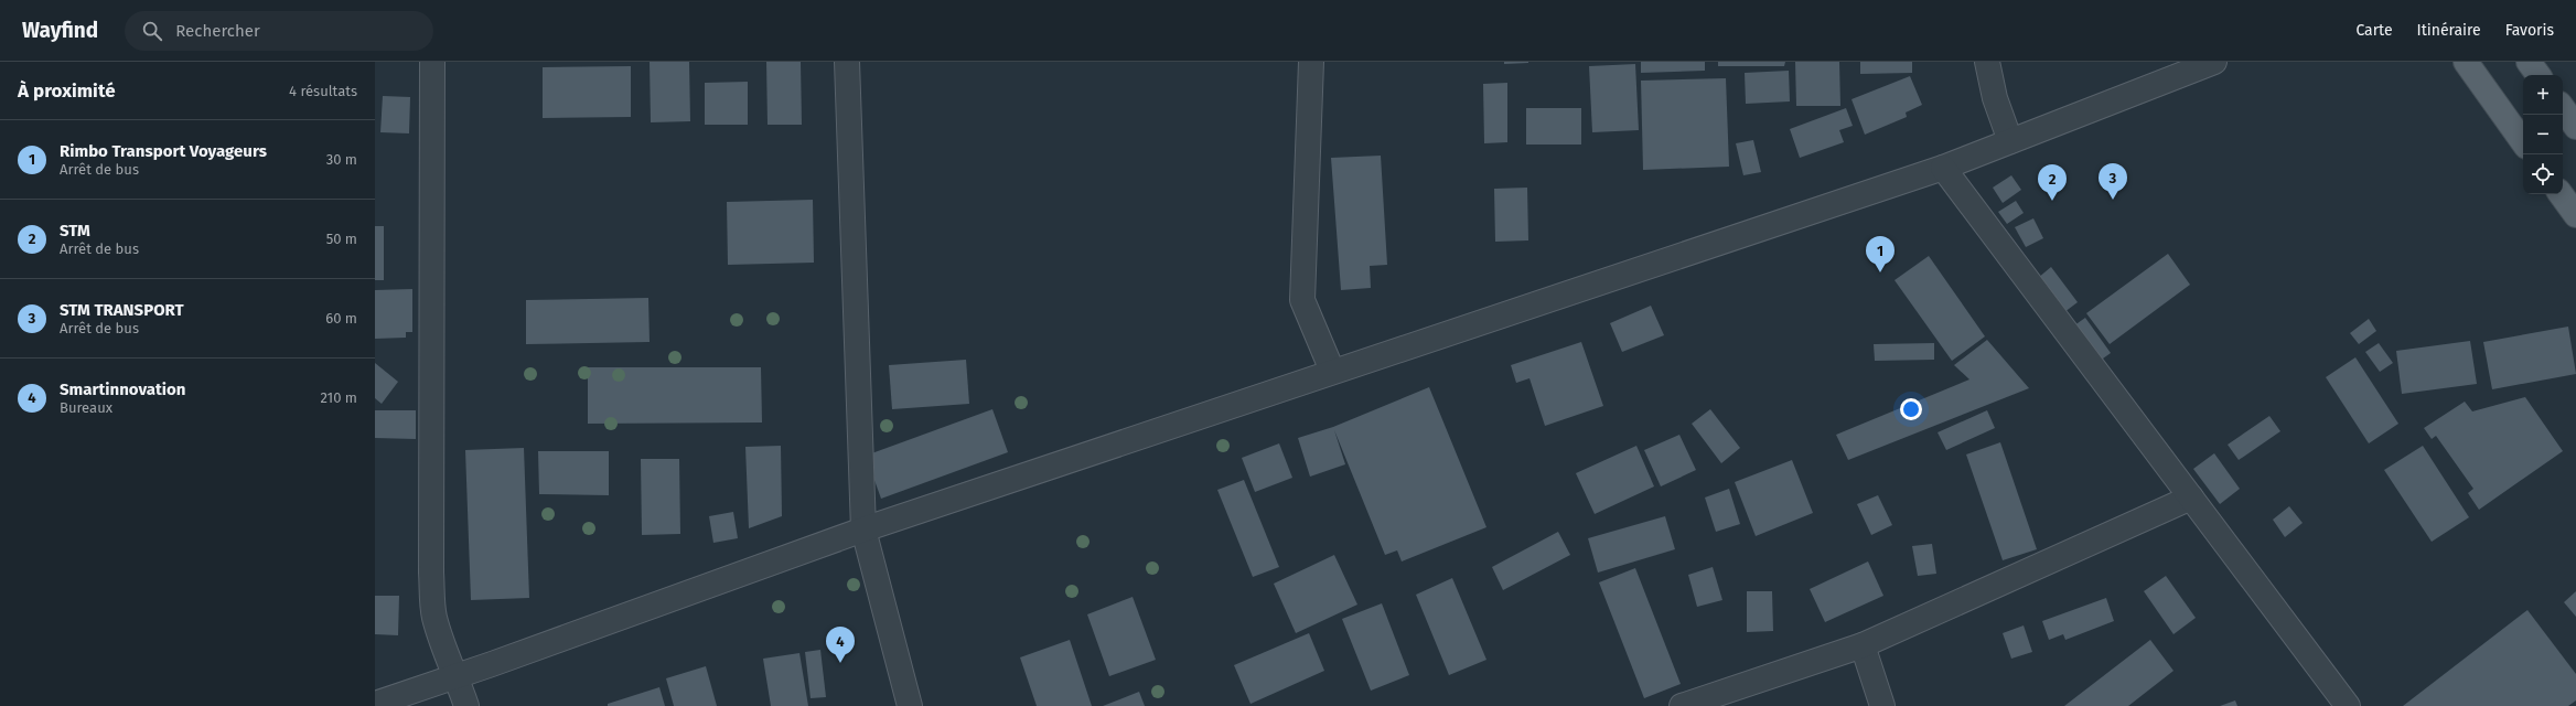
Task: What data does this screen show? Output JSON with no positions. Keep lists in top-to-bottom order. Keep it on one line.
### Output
{"page":{"header":"Wayfind","search":"Rechercher","nav":["Carte","Itinéraire","Favoris"],"heading":["À proximité","4 résultats"],"map_buttons":["+","−"],"list":[{"mark":"1","name":"Rimbo Transport Voyageurs","note":"Arrêt de bus","value":"30 m"},{"mark":"2","name":"STM","note":"Arrêt de bus","value":"50 m"},{"mark":"3","name":"STM TRANSPORT","note":"Arrêt de bus","value":"60 m"},{"mark":"4","name":"Smartinnovation","note":"Bureaux","value":"210 m"}],"pins":["3","2","1","4"]}}
